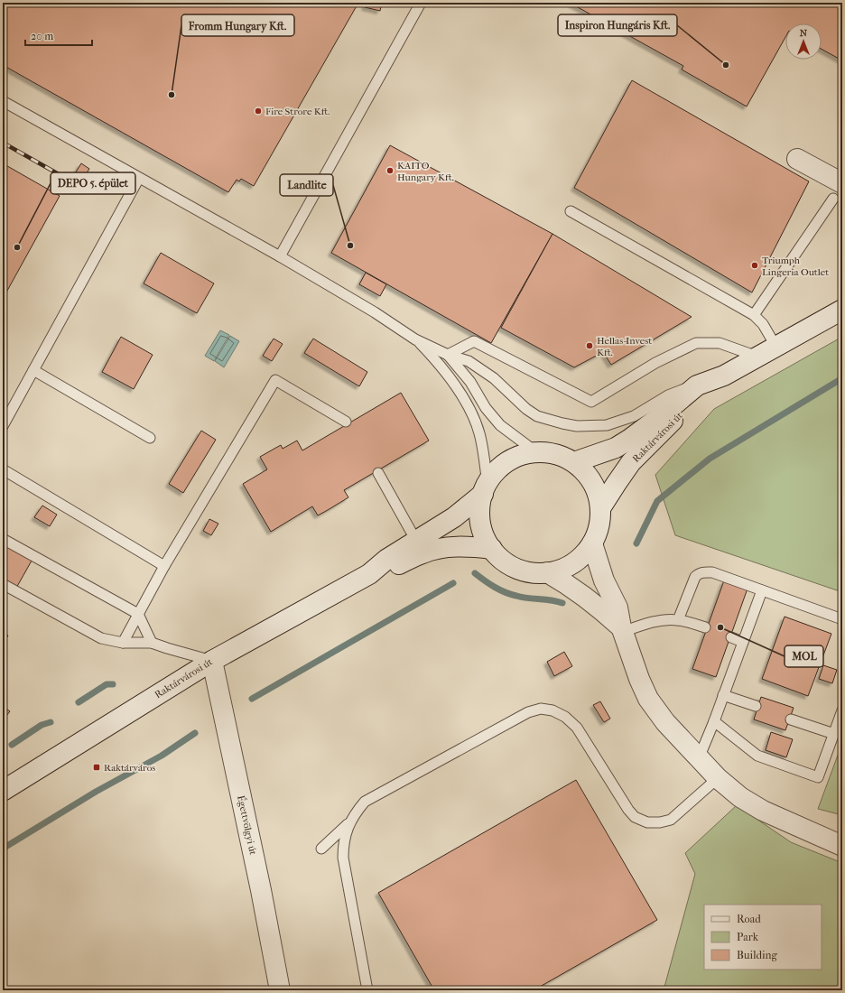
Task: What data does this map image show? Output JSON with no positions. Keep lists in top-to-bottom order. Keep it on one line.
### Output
{"streets":{"street":["Raktárvárosi út","Égettvölgyi út"]},"crossings":[["Raktárvárosi út","Égettvölgyi út"]],"places":{"other":["Inspiron Hungáris Kft.","Fromm Hungary Kft.","Fire Strore Kft.","KAITO Hungary Kft.","Landlite","DEPO 5. épület","Triumph Lingeria Outlet","Hellas-Invest Kft.","MOL"],"transit":["Raktárváros"]},"legend":["Road","Park","Building"],"scale_bar":"20 m","north":"top"}
